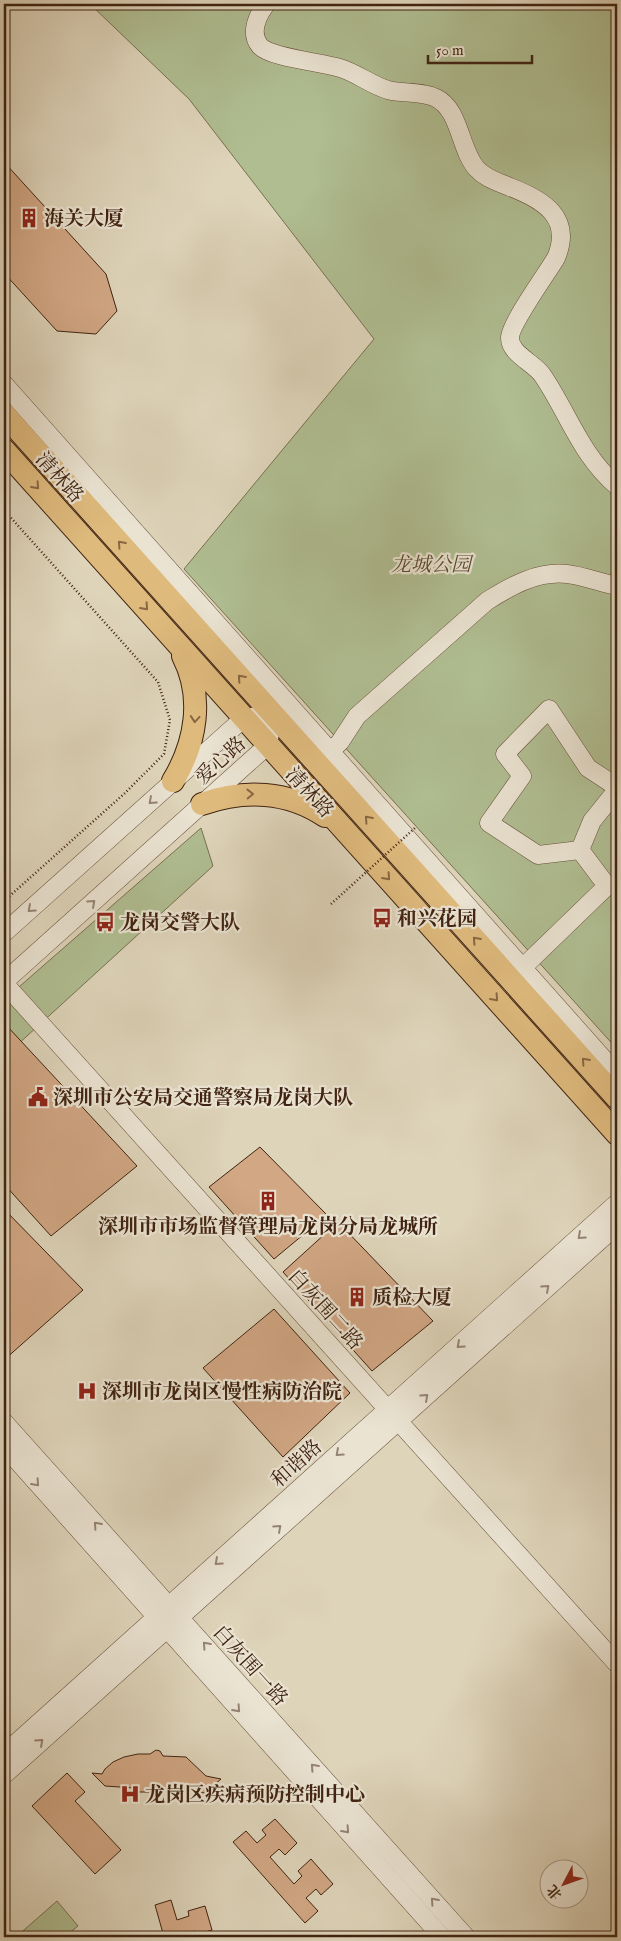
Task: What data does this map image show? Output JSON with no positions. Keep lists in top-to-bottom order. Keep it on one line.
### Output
{"streets":{"main road":["清林路"],"street":["爱心路","白灰围二路","和谐路","白灰围一路"]},"crossings":[["清林路","爱心路"],["爱心路","白灰围二路"],["白灰围二路","和谐路"],["和谐路","白灰围一路"]],"parks":["龙城公园"],"places":{"building":["海关大厦","深圳市市场监督管理局龙岗分局龙城所","质检大厦"],"bus stop":["和兴花园","龙岗交警大队"],"public building":["深圳市公安局交通警察局龙岗大队"],"hospital":["深圳市龙岗区慢性病防治院","龙岗区疾病预防控制中心"]},"scale_bar":"50 m","north":"bottom left"}
